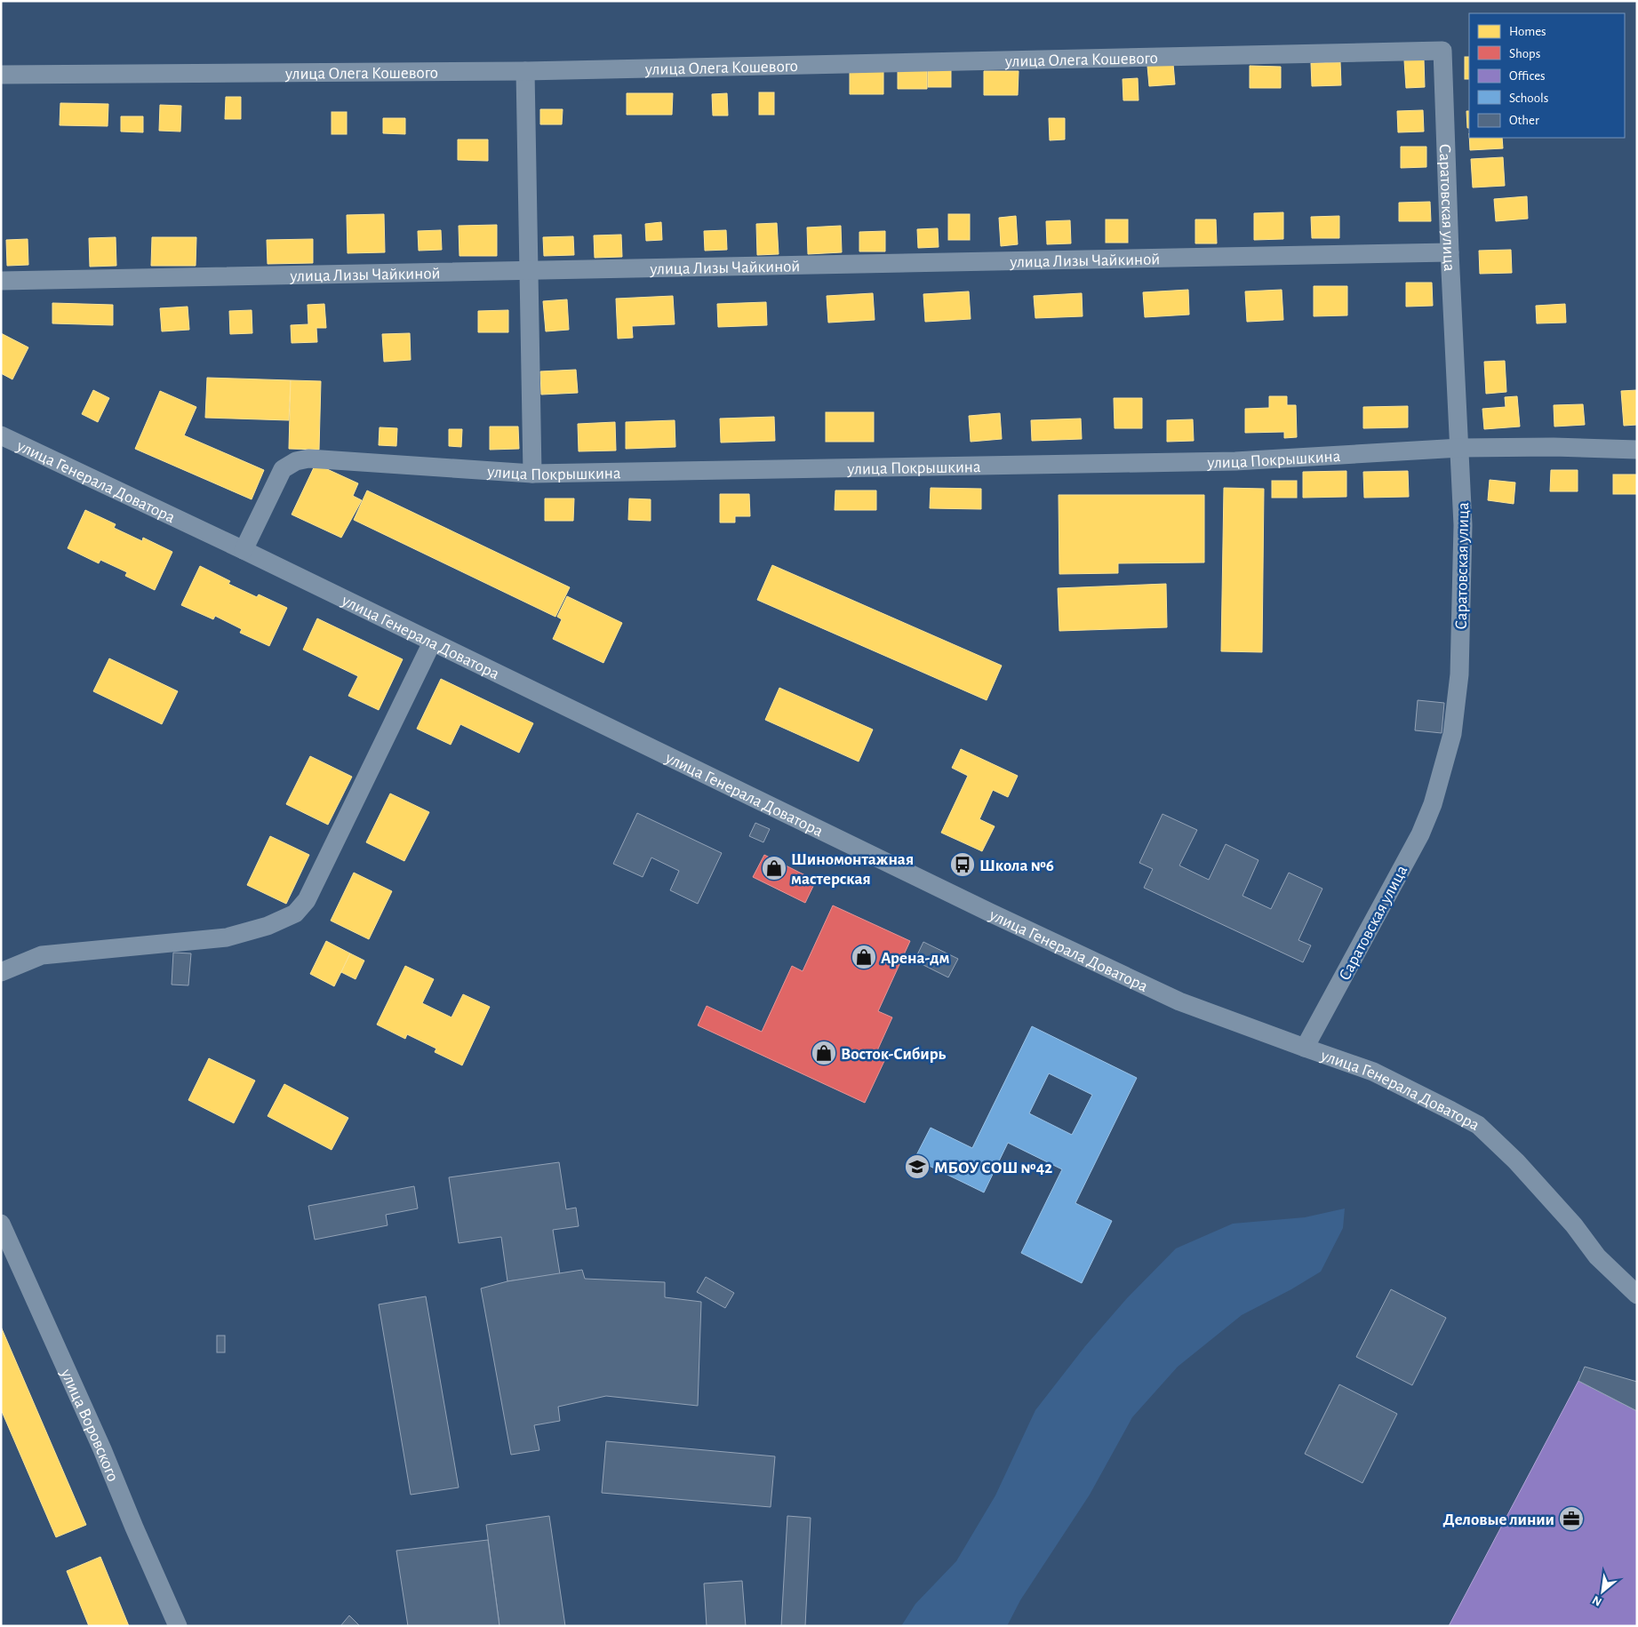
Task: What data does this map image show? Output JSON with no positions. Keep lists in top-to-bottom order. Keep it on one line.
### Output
{"streets":{"street":["улица Олега Кошевого","Саратовская улица","улица Лизы Чайкиной","улица Покрышкина","улица Генерала Доватора","улица Воровского"]},"crossings":[["улица Олега Кошевого","Саратовская улица"],["Саратовская улица","улица Лизы Чайкиной"],["Саратовская улица","улица Покрышкина"],["Саратовская улица","улица Генерала Доватора"],["улица Покрышкина","улица Генерала Доватора"]],"places":{"bus stop":["Школа №6"],"shop":["Шиномонтажная мастерская","Арена-дм","Восток-Сибирь"],"school or university":["МБОУ СОШ №42"],"office":["Деловые линии"]},"legend":["Homes","Shops","Offices","Schools","Other"],"north":"bottom left"}
